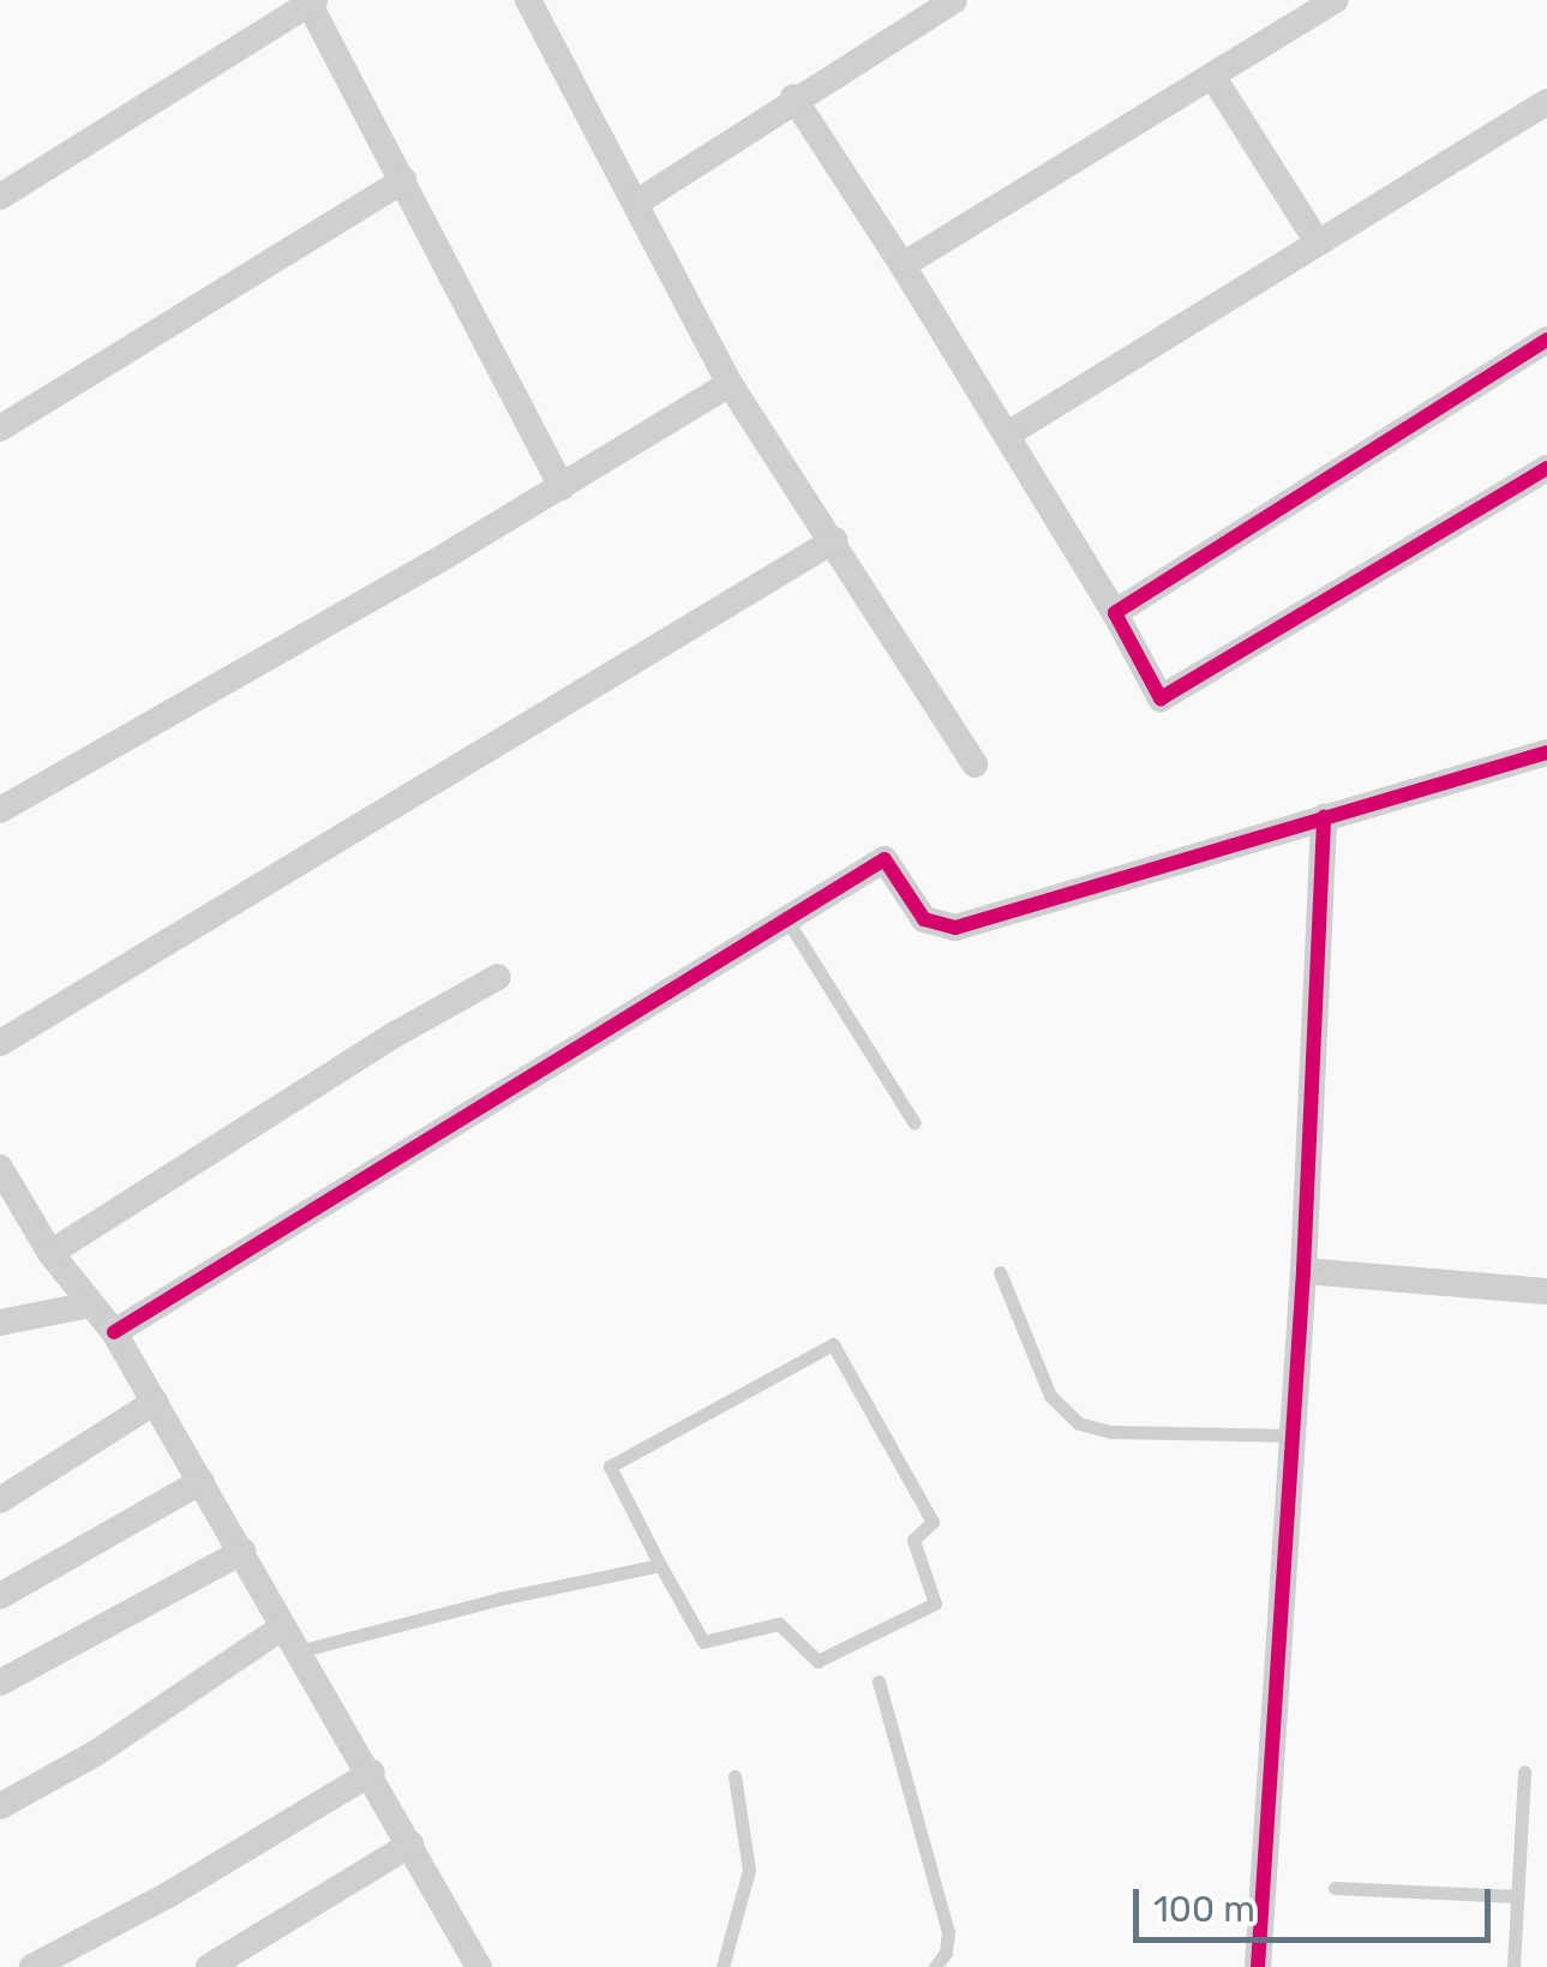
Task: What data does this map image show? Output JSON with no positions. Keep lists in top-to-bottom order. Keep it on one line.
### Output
{"scale_bar":"100 m"}
